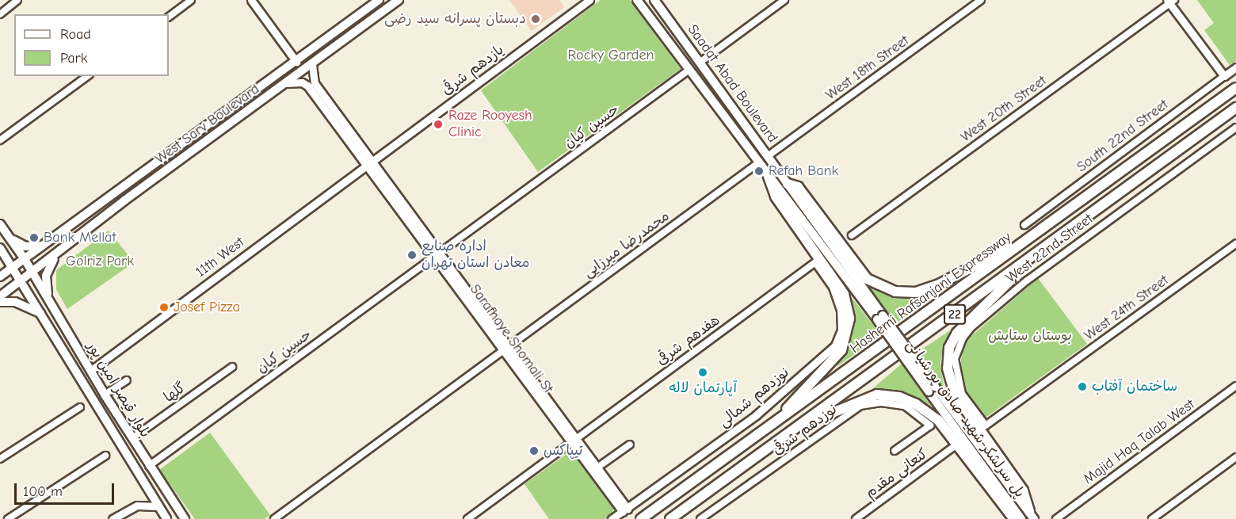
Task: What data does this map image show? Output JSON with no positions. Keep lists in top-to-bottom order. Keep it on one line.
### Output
{"streets":{"highway":["Hashemi Rafsanjani Expressway","22"],"main road":["Saadat Abad Boulevard","West Sarv Boulevard","بلوار قیصر امین پور","پل سرلشکر شهید صادق پورشیانی"],"street":["West 18th Street","یازدهم شرقی","West 20th Street","حسین کیان","South 22nd Street","محمدرضا میرزایی","West 22nd Street","11th West","West 24th Street","Sarafhaye Shomali St","هفدهم شرقی","گلها","نوزدهم شمالی","نوزدهم شرقی","Majid Haq Talab West","کنعانی مقدم"]},"crossings":[["West 18th Street","Saadat Abad Boulevard"],["یازدهم شرقی","11th West"],["یازدهم شرقی","Sarafhaye Shomali St"],["Saadat Abad Boulevard","حسین کیان"],["Saadat Abad Boulevard","محمدرضا میرزایی"],["Saadat Abad Boulevard","پل سرلشکر شهید صادق پورشیانی"],["West Sarv Boulevard","Sarafhaye Shomali St"],["West Sarv Boulevard","بلوار قیصر امین پور"],["حسین کیان","Sarafhaye Shomali St"],["حسین کیان","بلوار قیصر امین پور"],["محمدرضا میرزایی","Sarafhaye Shomali St"],["West 22nd Street","West 24th Street"],["11th West","Sarafhaye Shomali St"],["11th West","بلوار قیصر امین پور"],["Sarafhaye Shomali St","هفدهم شرقی"],["Sarafhaye Shomali St","نوزدهم شمالی"],["هفدهم شرقی","نوزدهم شمالی"],["بلوار قیصر امین پور","گلها"]],"parks":["Rocky Garden","Golriz Park","بوستان ستایش"],"places":["دبستان پسرانه سید رضی","Raze Rooyesh Clinic","Refah Bank","Bank Mellat","اداره صنایع معادن استان تهران","Josef Pizza","آپارتمان لاله","ساختمان آفتاب","تیپاکس"],"legend":["Road","Park"],"scale_bar":"100 m"}
